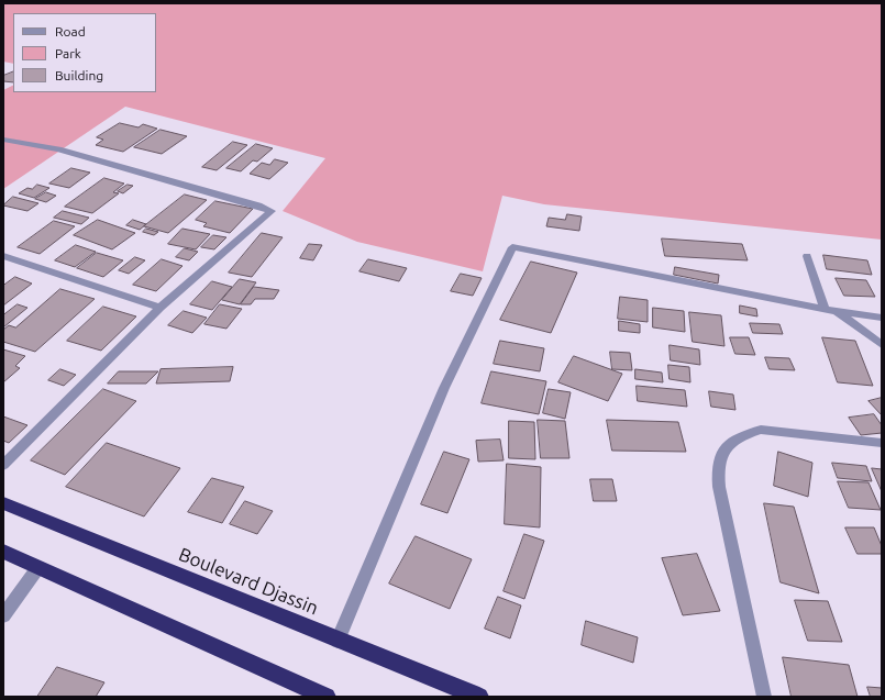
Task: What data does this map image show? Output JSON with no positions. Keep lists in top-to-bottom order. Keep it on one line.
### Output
{"streets":{"highway":["Boulevard Djassin"]},"legend":["Road","Park","Building"]}
